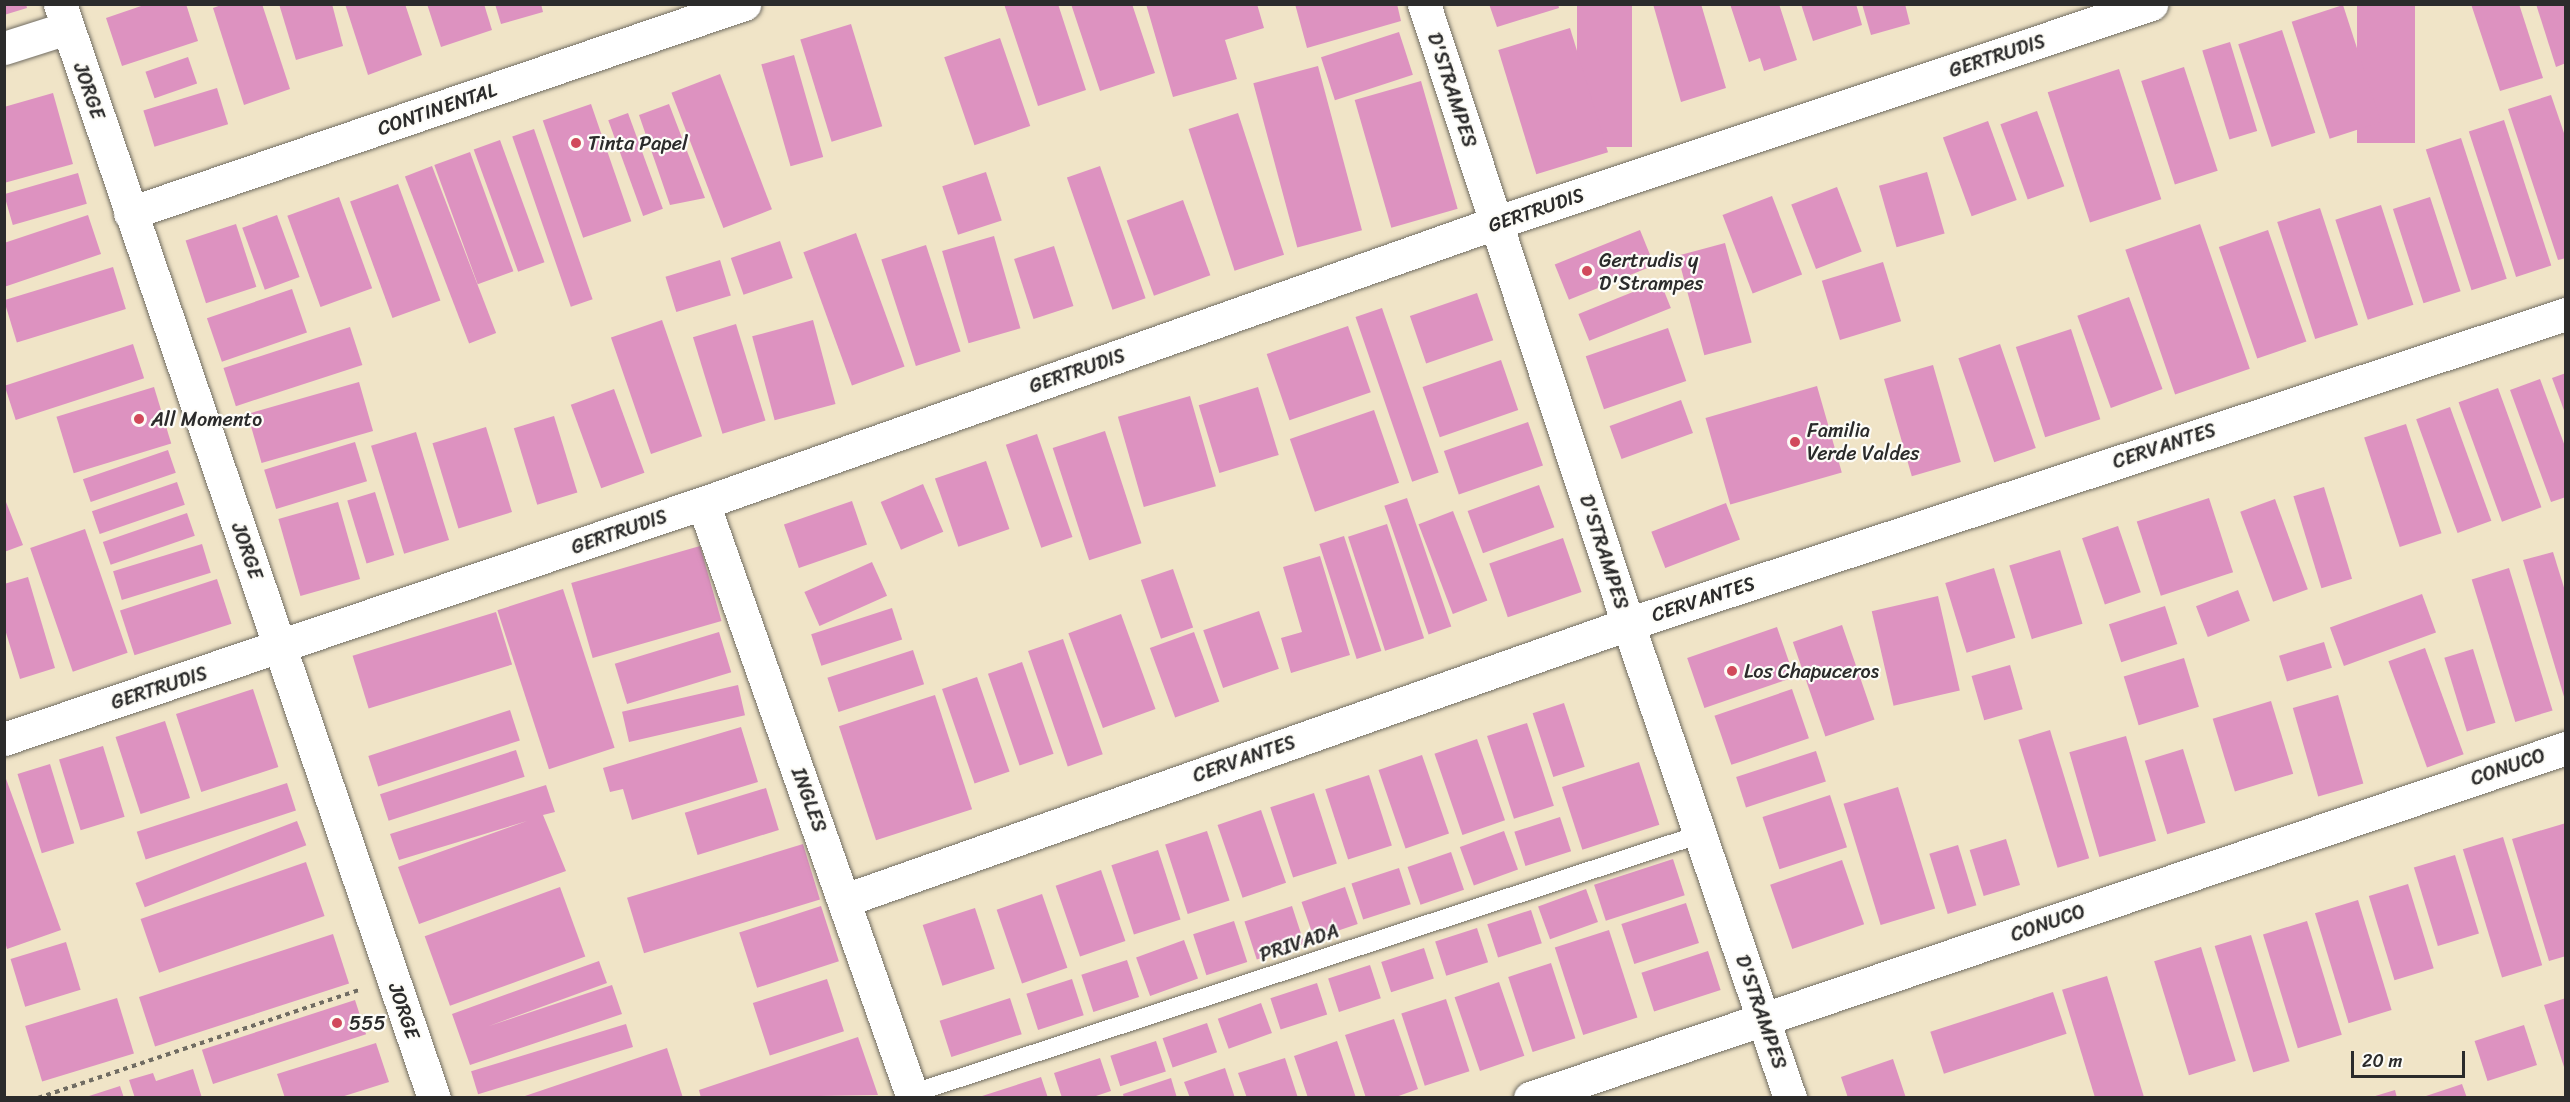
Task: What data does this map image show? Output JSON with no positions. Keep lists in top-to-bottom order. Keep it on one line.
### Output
{"streets":{"street":["GERTRUDIS","D'STRAMPES","JORGE","CONTINENTAL","CERVANTES","CONUCO","INGLES"],"lane":["PRIVADA"]},"crossings":[["GERTRUDIS","D'STRAMPES"],["GERTRUDIS","JORGE"],["GERTRUDIS","INGLES"],["D'STRAMPES","CERVANTES"],["D'STRAMPES","CONUCO"],["D'STRAMPES","PRIVADA"],["JORGE","CONTINENTAL"],["CERVANTES","INGLES"],["INGLES","PRIVADA"]],"places":["Tinta Papel","Gertrudis y D'Strampes","All Momento","Familia Verde Valdes","Los Chapuceros","555"],"scale_bar":"20 m"}
